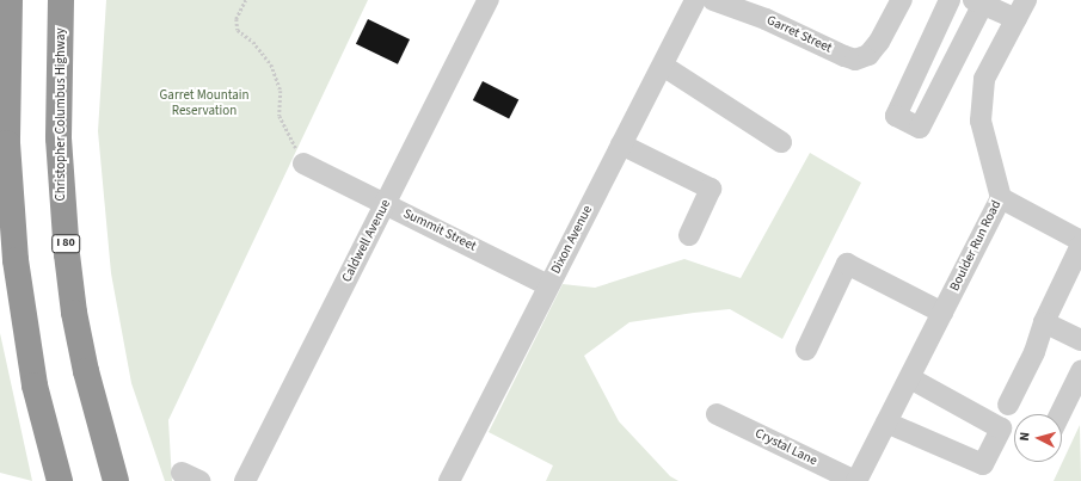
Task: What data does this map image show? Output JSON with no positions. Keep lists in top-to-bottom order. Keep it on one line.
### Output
{"streets":{"highway":["Christopher Columbus Highway","I 80"],"street":["Garret Street","Summit Street","Dixon Avenue","Caldwell Avenue","Boulder Run Road","Crystal Lane"]},"crossings":[["Summit Street","Dixon Avenue"],["Summit Street","Caldwell Avenue"],["Boulder Run Road","Crystal Lane"]],"parks":["Garret Mountain Reservation"],"north":"left"}
